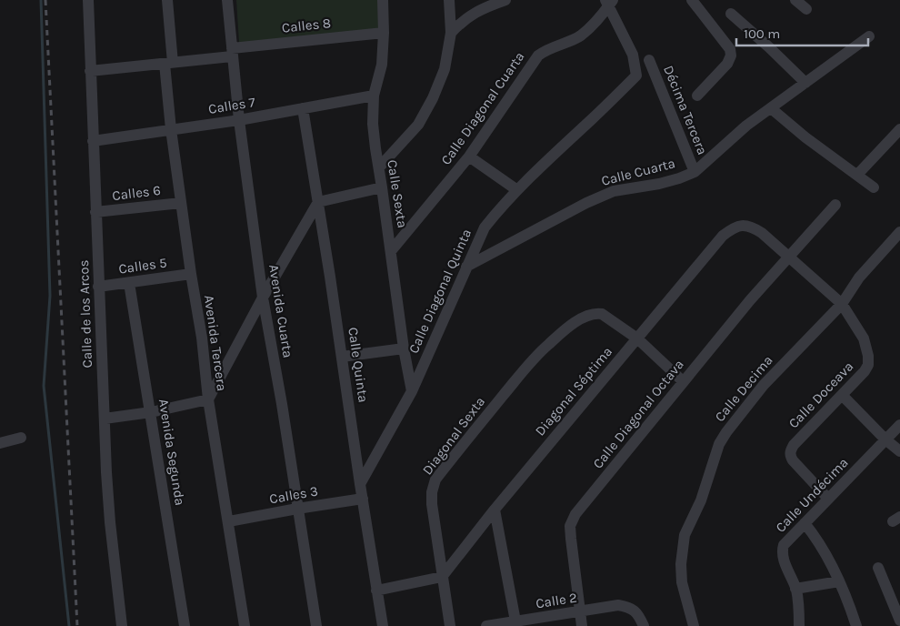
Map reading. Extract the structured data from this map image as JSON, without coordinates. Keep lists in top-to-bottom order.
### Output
{
  "streets": {
    "street": [
      "Calles 8",
      "Calles 7",
      "Calle Diagonal Cuarta",
      "Décima Tercera",
      "Calle Cuarta",
      "Calles 6",
      "Calle Sexta",
      "Calles 5",
      "Calle Diagonal Quinta",
      "Avenida Cuarta",
      "Calle de los Arcos",
      "Avenida Tercera",
      "Calle Quinta",
      "Calle Decima",
      "Diagonal Séptima",
      "Calle Doceava",
      "Calle Diagonal Octava",
      "Diagonal Sexta",
      "Avenida Segunda",
      "Calles 3",
      "Calle Undécima",
      "Calle 2"
    ]
  },
  "crossings": [
    ["Calles 8", "Calle Sexta"],
    ["Calles 8", "Avenida Cuarta"],
    ["Calles 8", "Calle de los Arcos"],
    ["Calles 8", "Avenida Tercera"],
    ["Calles 7", "Calle Sexta"],
    ["Calles 7", "Avenida Cuarta"],
    ["Calles 7", "Calle de los Arcos"],
    ["Calles 7", "Avenida Tercera"],
    ["Calles 7", "Calle Quinta"],
    ["Calle Diagonal Cuarta", "Calle Sexta"],
    ["Calle Diagonal Cuarta", "Calle Diagonal Quinta"],
    ["Décima Tercera", "Calle Cuarta"],
    ["Calle Cuarta", "Calle Diagonal Quinta"],
    ["Calles 6", "Calle de los Arcos"],
    ["Calles 6", "Avenida Tercera"],
    ["Calle Sexta", "Calle Diagonal Quinta"],
    ["Calles 5", "Calle de los Arcos"],
    ["Calles 5", "Avenida Tercera"],
    ["Calles 5", "Avenida Segunda"],
    ["Calle Diagonal Quinta", "Calle Quinta"],
    ["Avenida Cuarta", "Calles 3"],
    ["Avenida Tercera", "Calles 3"],
    ["Calle Quinta", "Calles 3"],
    ["Calle Decima", "Calle Doceava"],
    ["Diagonal Séptima", "Calle Doceava"],
    ["Diagonal Séptima", "Diagonal Sexta"],
    ["Calle Doceava", "Calle Diagonal Octava"],
    ["Calle Doceava", "Calle Undécima"],
    ["Calle Diagonal Octava", "Calle 2"]
  ],
  "scale_bar": "100 m"
}
